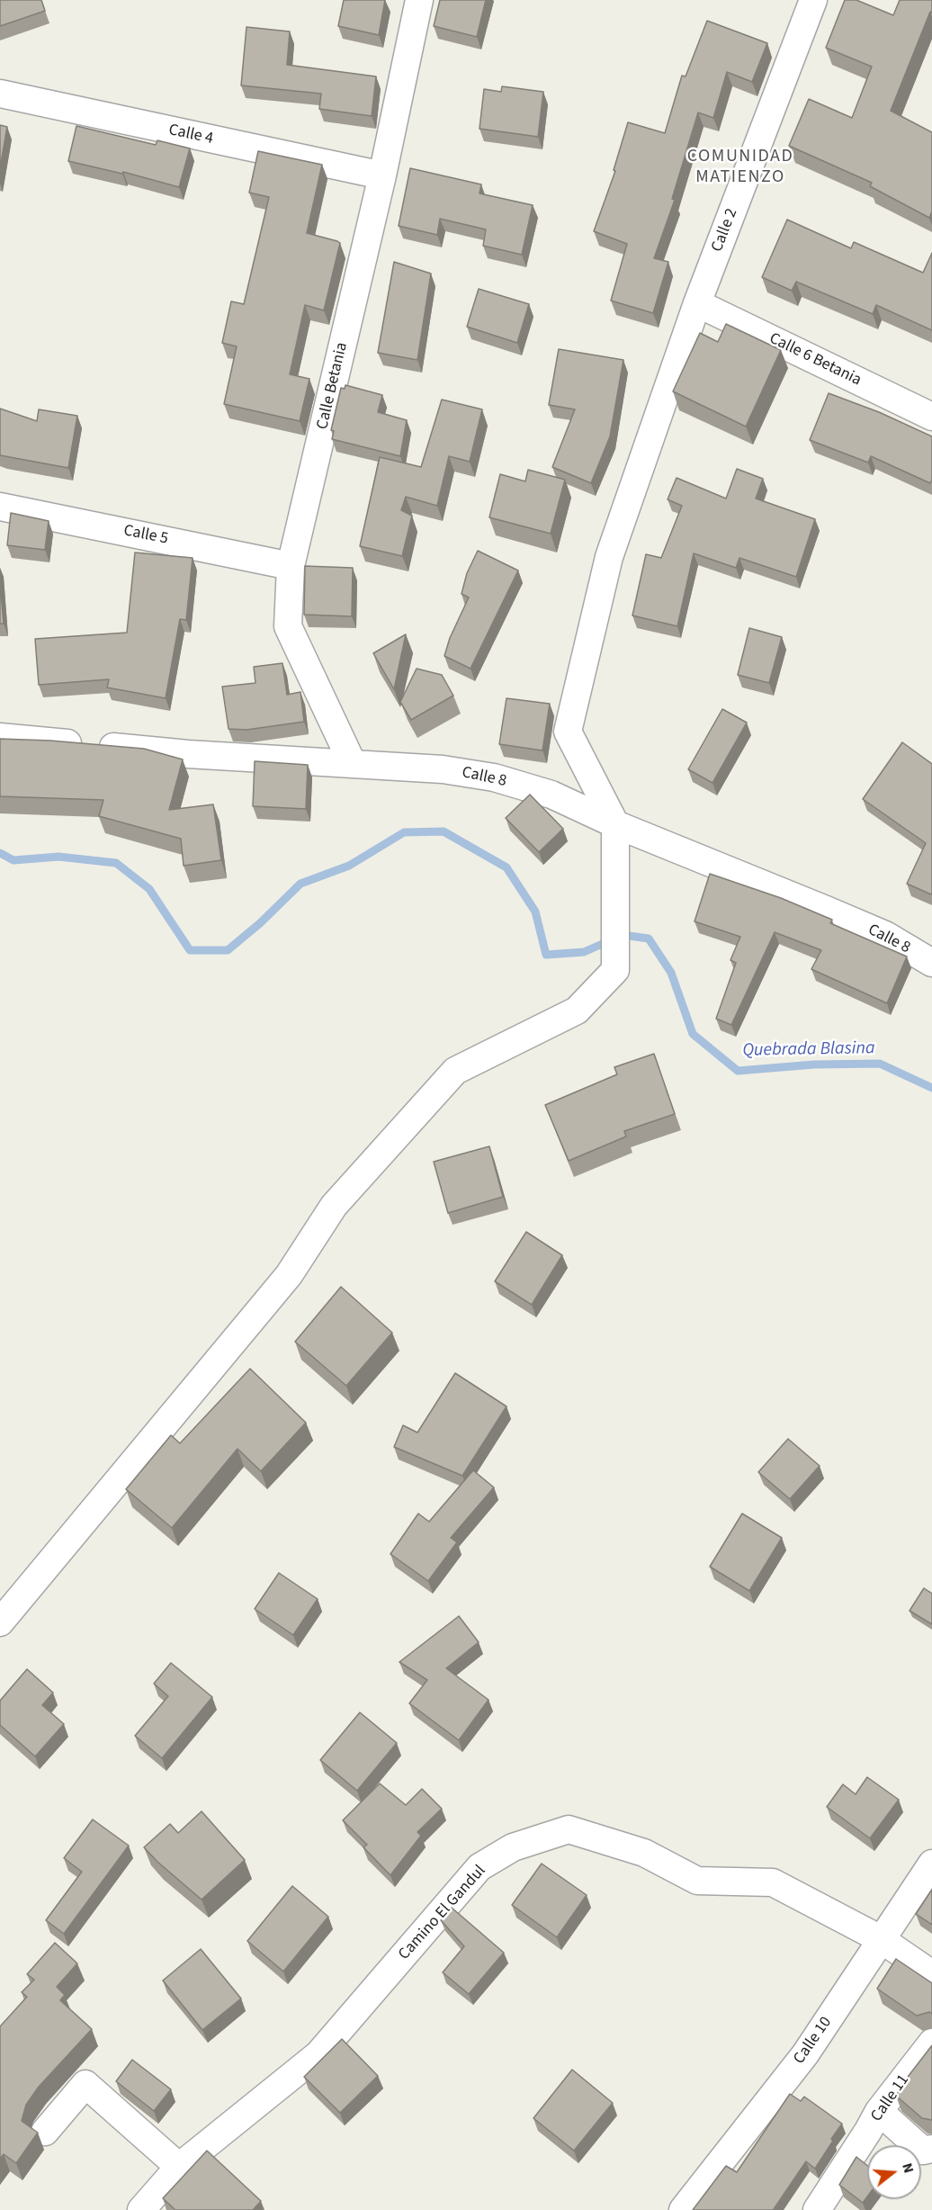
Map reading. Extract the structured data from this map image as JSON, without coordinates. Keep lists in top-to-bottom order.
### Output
{
  "streets": {
    "street": [
      "Calle 4",
      "Calle 2",
      "Calle 6 Betania",
      "Calle Betania",
      "Calle 5",
      "Calle 8",
      "Camino El Gandul",
      "Calle 10",
      "Calle 11"
    ]
  },
  "crossings": [
    ["Calle 4", "Calle Betania"],
    ["Calle 2", "Calle 6 Betania"],
    ["Calle 2", "Calle 8"],
    ["Calle Betania", "Calle 5"],
    ["Calle Betania", "Calle 8"],
    ["Camino El Gandul", "Calle 10"]
  ],
  "districts": ["COMUNIDAD MATIENZO"],
  "water": ["Quebrada Blasina"],
  "north": "right"
}
